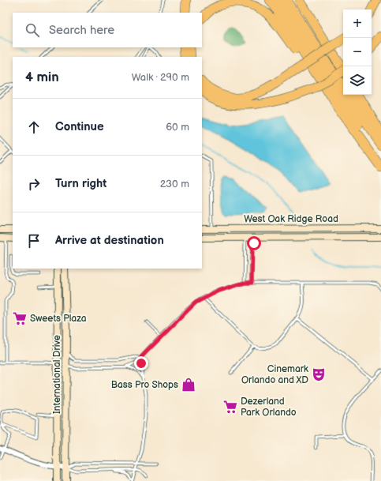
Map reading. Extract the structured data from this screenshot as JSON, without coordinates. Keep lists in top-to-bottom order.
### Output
{
  "streets": {
    "street": ["West Oak Ridge Road", "International Drive"]
  },
  "places": {
    "supermarket": ["Sweets Plaza", "Dezerland Park Orlando"],
    "theatre": ["Cinemark Orlando and XD"],
    "shop": ["Bass Pro Shops"]
  },
  "page": {
    "map_buttons": ["+", "−"],
    "search": "Search here",
    "heading": ["4 min", "Walk · 290 m"],
    "list": [
      ["Continue", "60 m"],
      ["Turn right", "230 m"],
      "Arrive at destination"
    ]
  }
}
